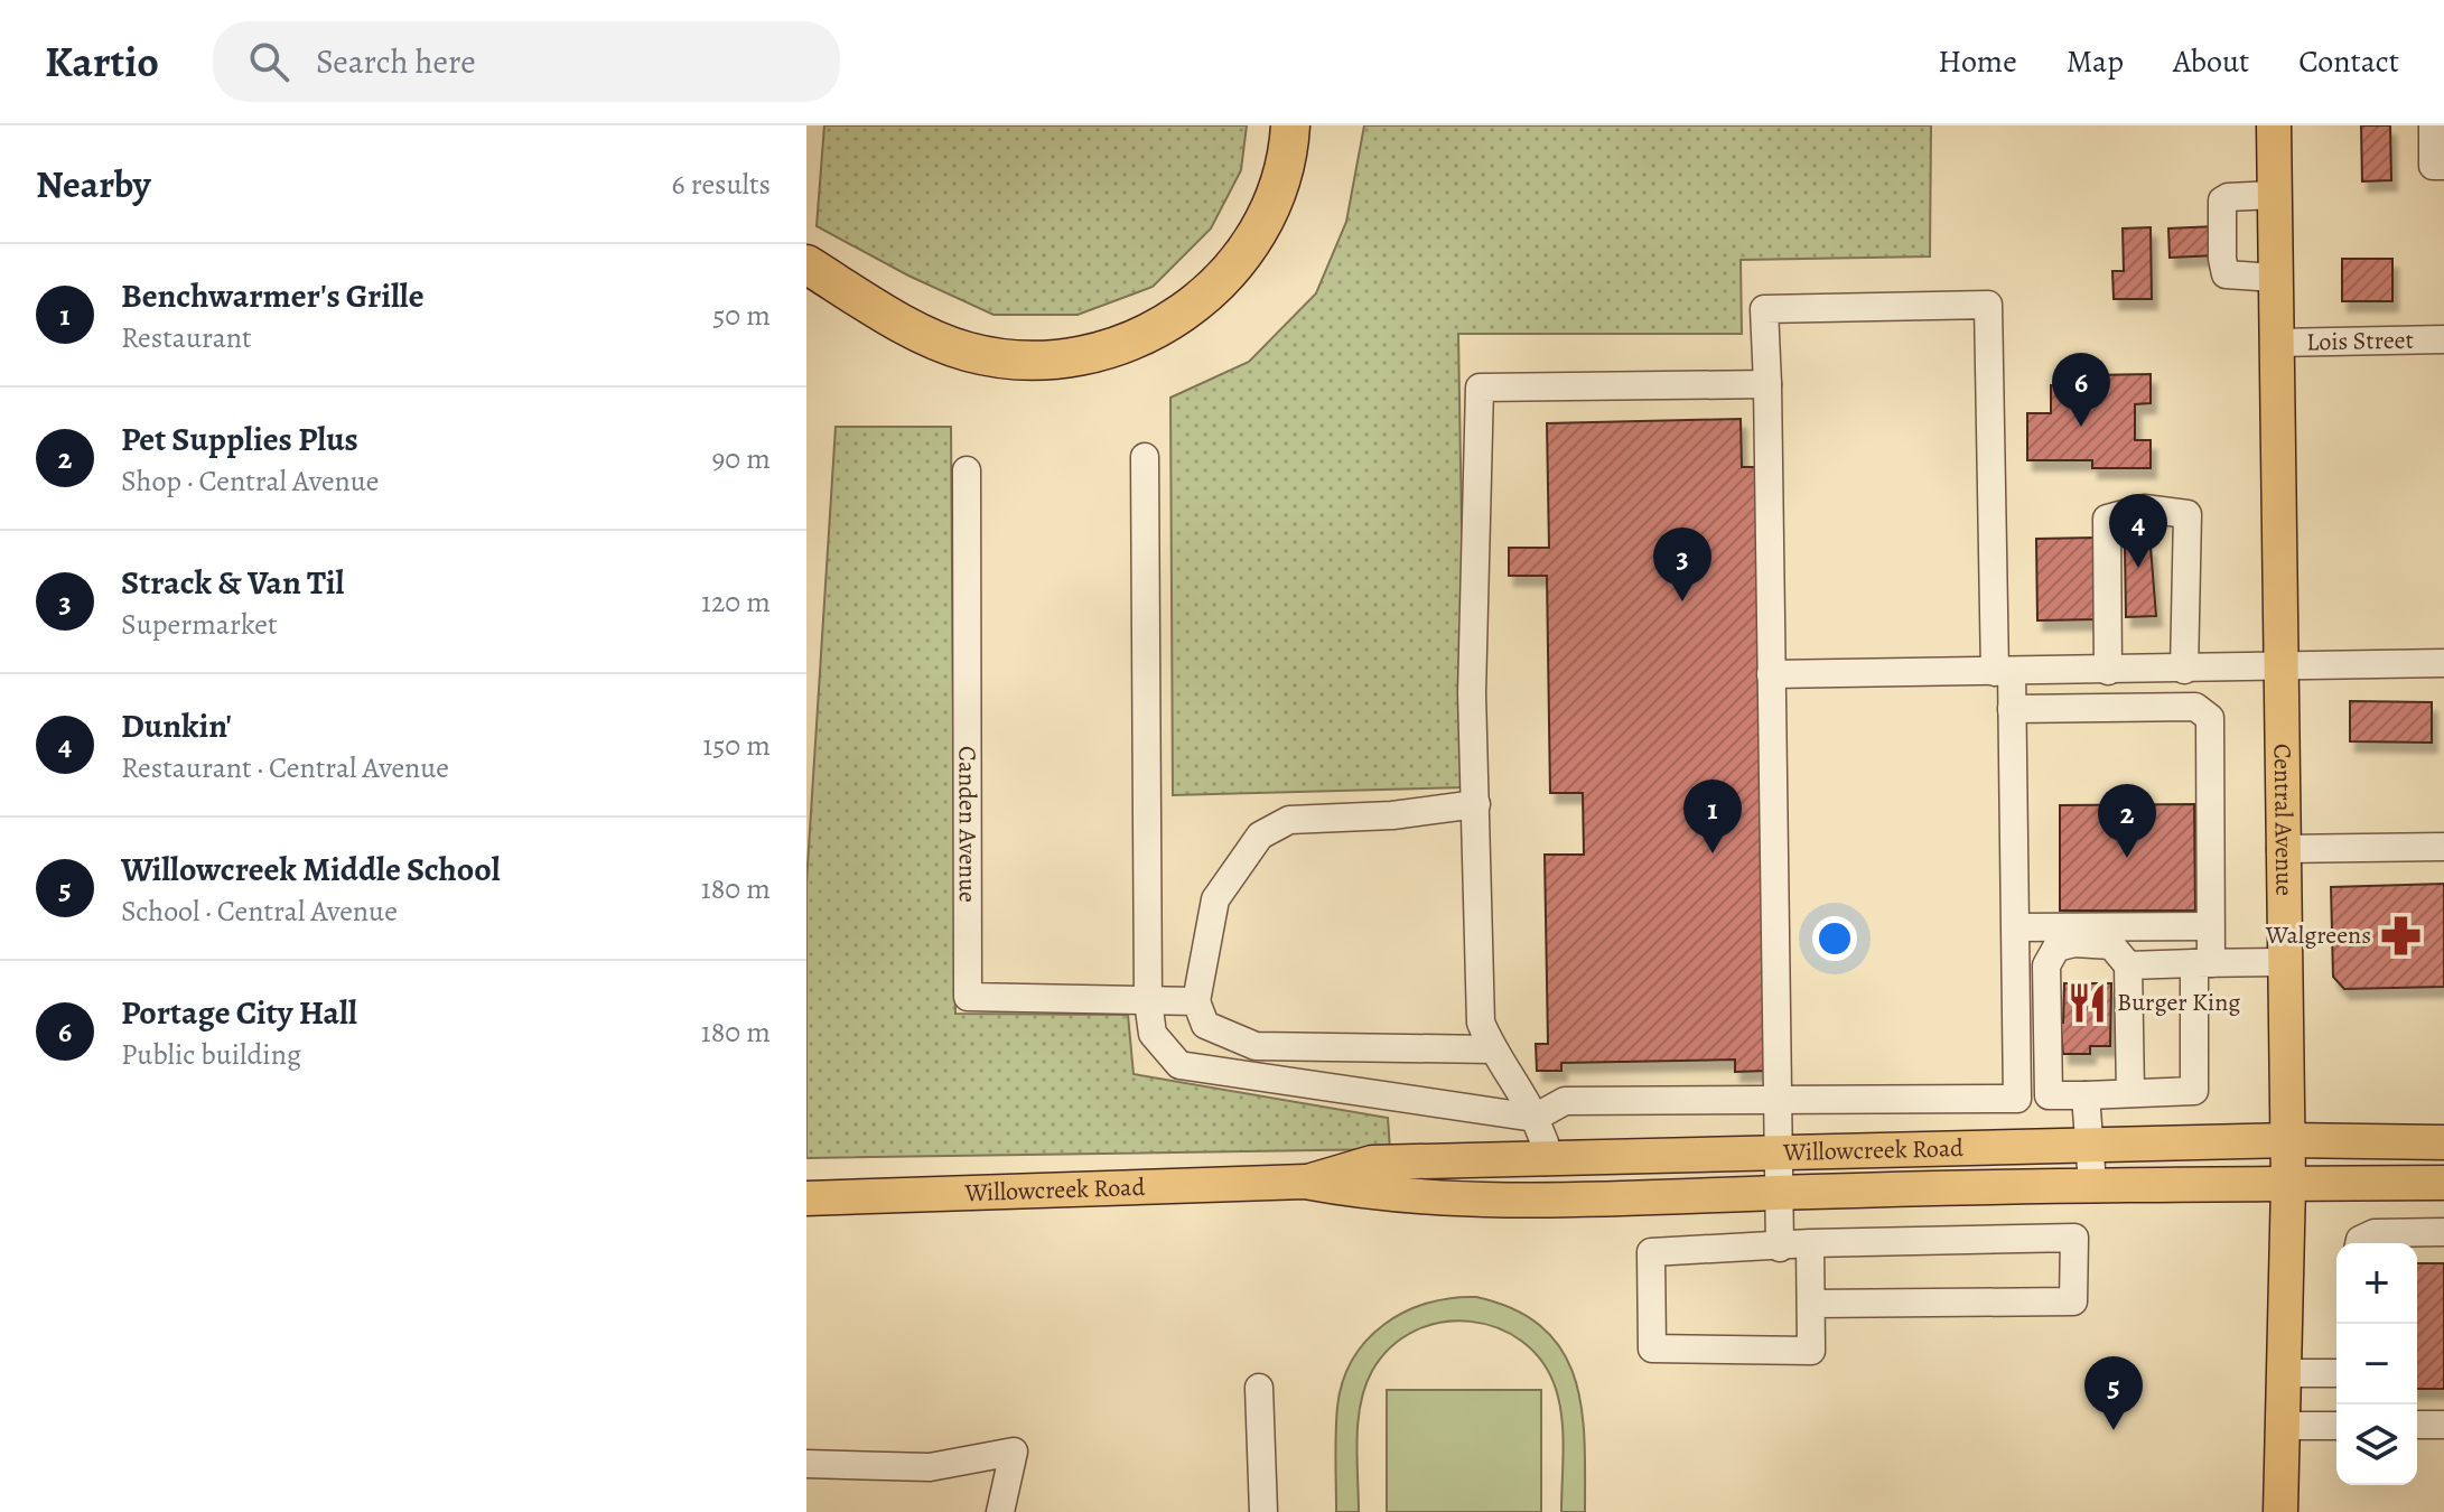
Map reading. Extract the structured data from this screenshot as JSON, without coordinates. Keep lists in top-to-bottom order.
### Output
{
  "streets": {
    "main road": ["Central Avenue", "Willowcreek Road"],
    "street": ["Lois Street", "Canden Avenue"]
  },
  "crossings": [
    ["Lois Street", "Central Avenue"],
    ["Central Avenue", "Willowcreek Road"]
  ],
  "places": {
    "pharmacy": ["Walgreens"],
    "restaurant": ["Burger King"]
  },
  "page": {
    "header": "Kartio",
    "search": "Search here",
    "nav": [
      "Home",
      "Map",
      "About",
      "Contact"
    ],
    "heading": ["Nearby", "6 results"],
    "list": [
      {
        "mark": "1",
        "name": "Benchwarmer's Grille",
        "note": "Restaurant",
        "value": "50 m"
      },
      {
        "mark": "2",
        "name": "Pet Supplies Plus",
        "note": "Shop · Central Avenue",
        "value": "90 m"
      },
      {
        "mark": "3",
        "name": "Strack & Van Til",
        "note": "Supermarket",
        "value": "120 m"
      },
      {
        "mark": "4",
        "name": "Dunkin'",
        "note": "Restaurant · Central Avenue",
        "value": "150 m"
      },
      {
        "mark": "5",
        "name": "Willowcreek Middle School",
        "note": "School · Central Avenue",
        "value": "180 m"
      },
      {
        "mark": "6",
        "name": "Portage City Hall",
        "note": "Public building",
        "value": "180 m"
      }
    ],
    "pins": [
      "6",
      "4",
      "3",
      "1",
      "2",
      "5"
    ],
    "map_buttons": ["+", "−"]
  }
}
